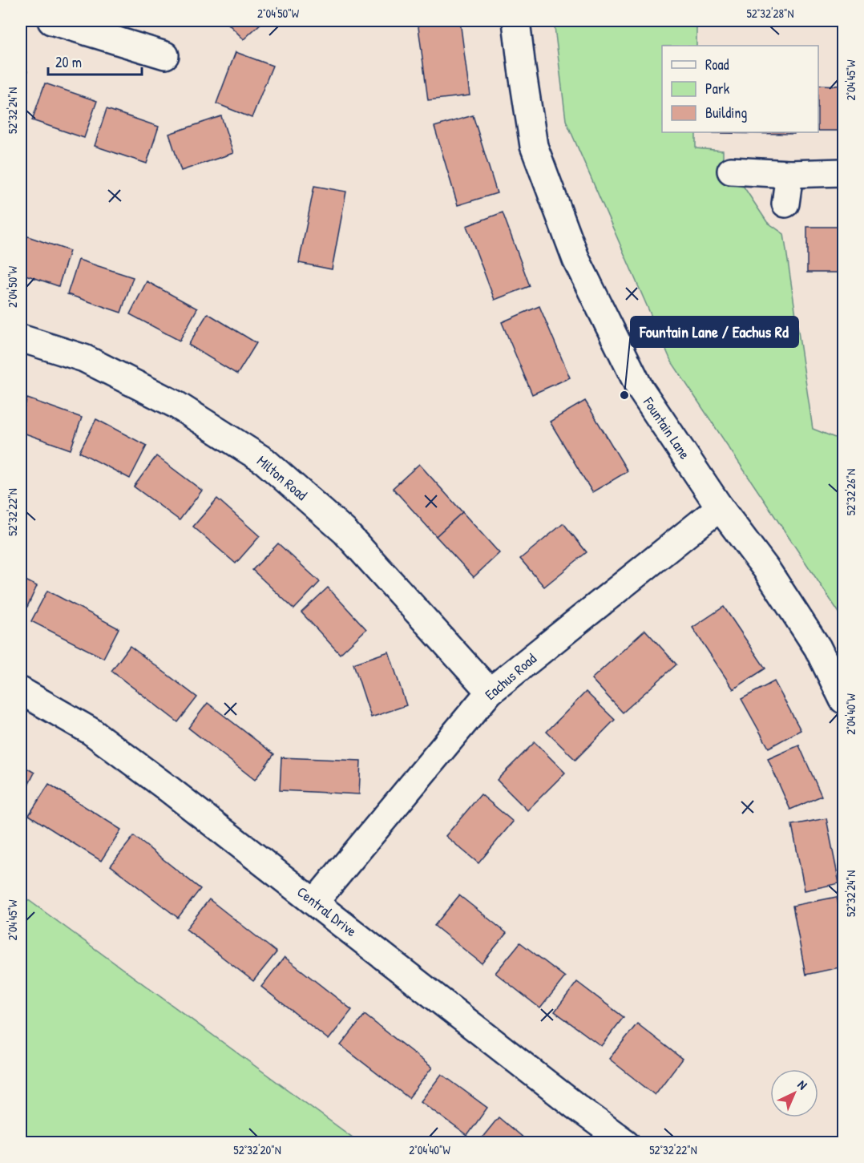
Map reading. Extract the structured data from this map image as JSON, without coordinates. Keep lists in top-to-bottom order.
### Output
{
  "streets": {
    "street": [
      "Fountain Lane",
      "Milton Road",
      "Eachus Road",
      "Central Drive"
    ]
  },
  "crossings": [
    ["Fountain Lane", "Eachus Road"],
    ["Milton Road", "Eachus Road"],
    ["Eachus Road", "Central Drive"]
  ],
  "places": ["Fountain Lane / Eachus Rd"],
  "legend": ["Road", "Park", "Building"],
  "scale_bar": "20 m",
  "north": "top right",
  "coordinates": [
    "2°04'50\"W",
    "52°32'28\"N",
    "2°04'45\"W",
    "52°32'24\"N",
    "52°32'26\"N",
    "52°32'22\"N",
    "2°04'40\"W",
    "52°32'20\"N"
  ]
}
